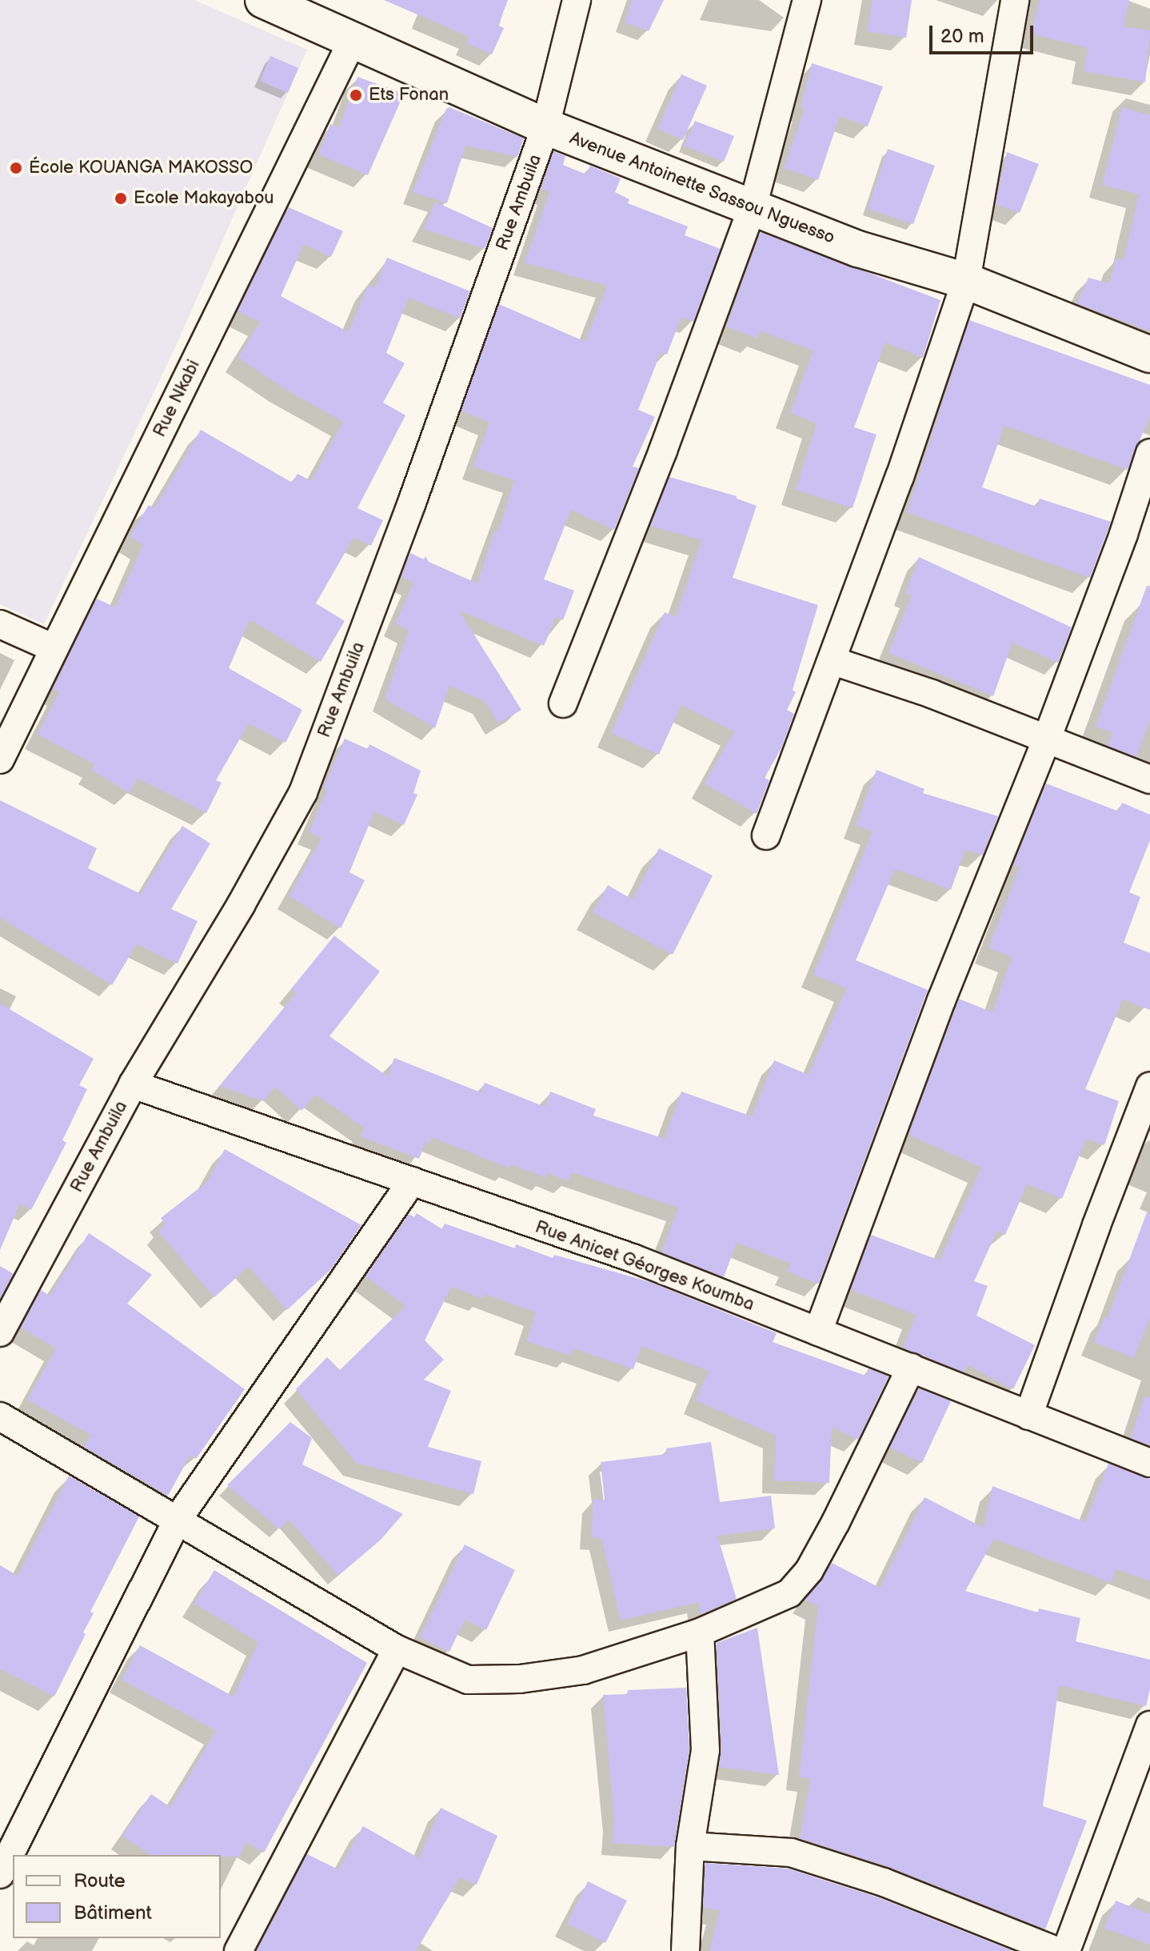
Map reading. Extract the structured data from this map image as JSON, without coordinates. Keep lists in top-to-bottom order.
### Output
{
  "streets": {
    "street": [
      "Avenue Antoinette Sassou Nguesso",
      "Rue Ambuila",
      "Rue Nkabi",
      "Rue Anicet Géorges Koumba"
    ]
  },
  "crossings": [
    ["Avenue Antoinette Sassou Nguesso", "Rue Ambuila"],
    ["Avenue Antoinette Sassou Nguesso", "Rue Nkabi"],
    ["Rue Ambuila", "Rue Anicet Géorges Koumba"]
  ],
  "places": ["Ets Fonan", "École KOUANGA MAKOSSO", "Ecole Makayabou"],
  "legend": ["Route", "Bâtiment"],
  "scale_bar": "20 m"
}
